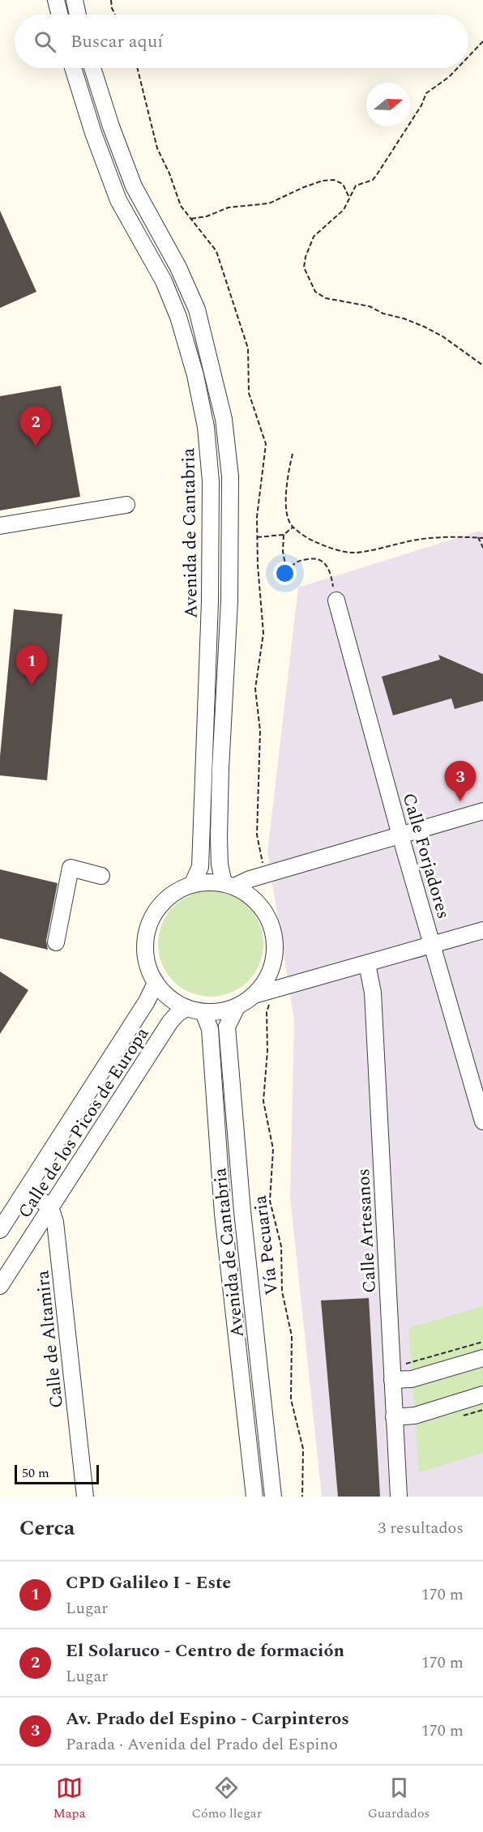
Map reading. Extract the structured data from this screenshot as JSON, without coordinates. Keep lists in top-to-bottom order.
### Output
{
  "streets": {
    "street": [
      "Avenida de Cantabria",
      "Calle Forjadores",
      "Calle de los Picos de Europa",
      "Calle Artesanos",
      "Calle de Altamira"
    ],
    "path": ["Vía Pecuaria"]
  },
  "crossings": [
    ["Avenida de Cantabria", "Calle de los Picos de Europa"],
    ["Calle de los Picos de Europa", "Calle de Altamira"]
  ],
  "scale_bar": "50 m",
  "north": "right",
  "page": {
    "search": "Buscar aquí",
    "pins": ["2", "1", "3"],
    "scale": "50 m",
    "heading": ["Cerca", "3 resultados"],
    "list": [
      {
        "mark": "1",
        "name": "CPD Galileo I - Este",
        "note": "Lugar",
        "value": "170 m"
      },
      {
        "mark": "2",
        "name": "El Solaruco - Centro de formación",
        "note": "Lugar",
        "value": "170 m"
      },
      {
        "mark": "3",
        "name": "Av. Prado del Espino - Carpinteros",
        "note": "Parada · Avenida del Prado del Espino",
        "value": "170 m"
      }
    ],
    "nav": ["Mapa", "Cómo llegar", "Guardados"]
  }
}
